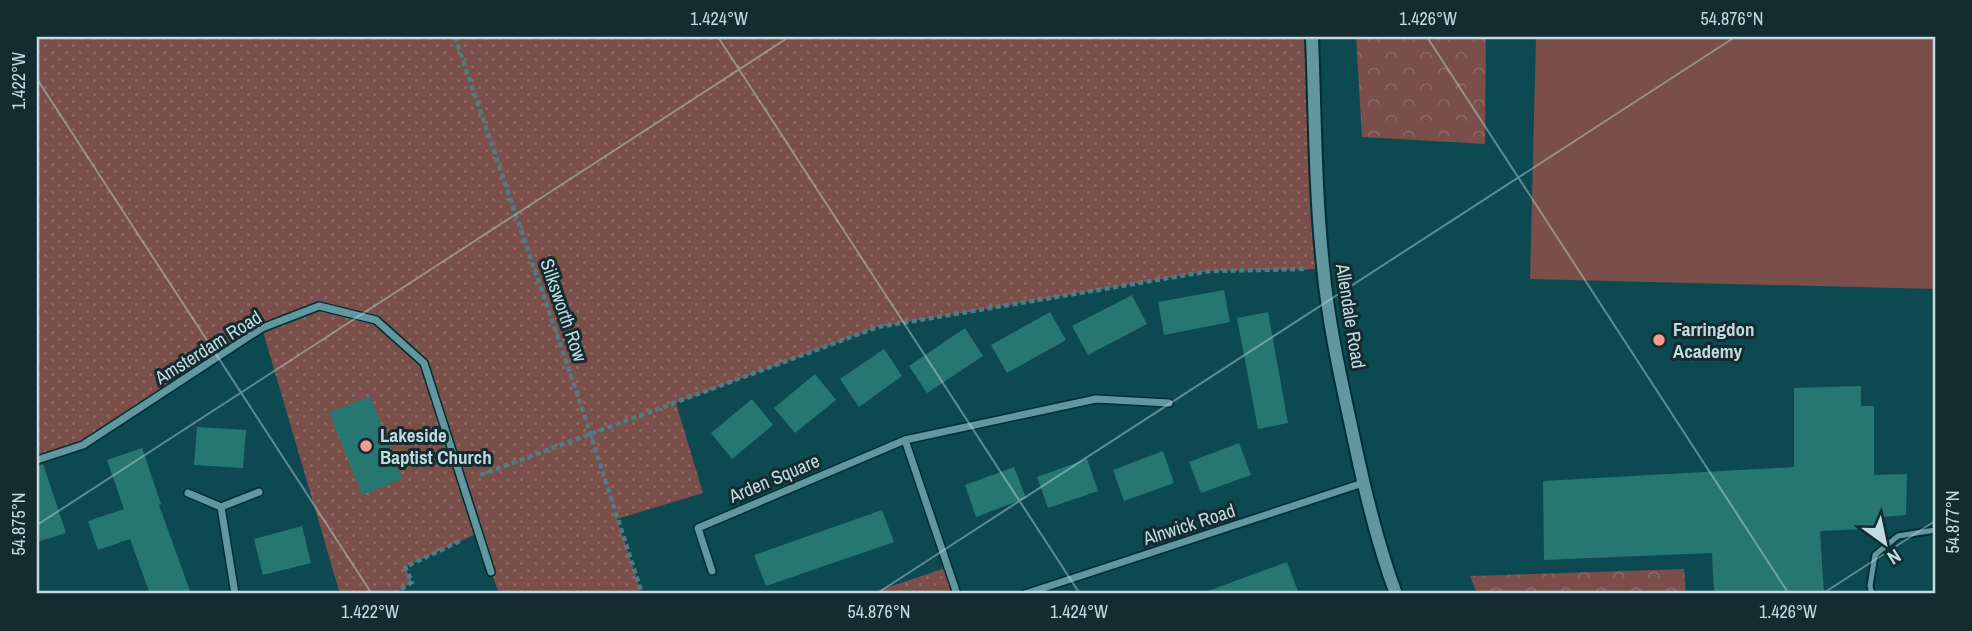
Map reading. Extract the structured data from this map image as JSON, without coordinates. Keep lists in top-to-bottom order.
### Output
{
  "streets": {
    "street": [
      "Allendale Road",
      "Amsterdam Road",
      "Arden Square",
      "Alnwick Road"
    ],
    "path": ["Silksworth Row"]
  },
  "crossings": [
    ["Allendale Road", "Alnwick Road"]
  ],
  "places": ["Farringdon Academy", "Lakeside Baptist Church"],
  "north": "bottom right",
  "coordinates": [
    "1.424°W",
    "1.426°W",
    "54.876°N",
    "1.422°W",
    "54.877°N",
    "54.875°N"
  ]
}
